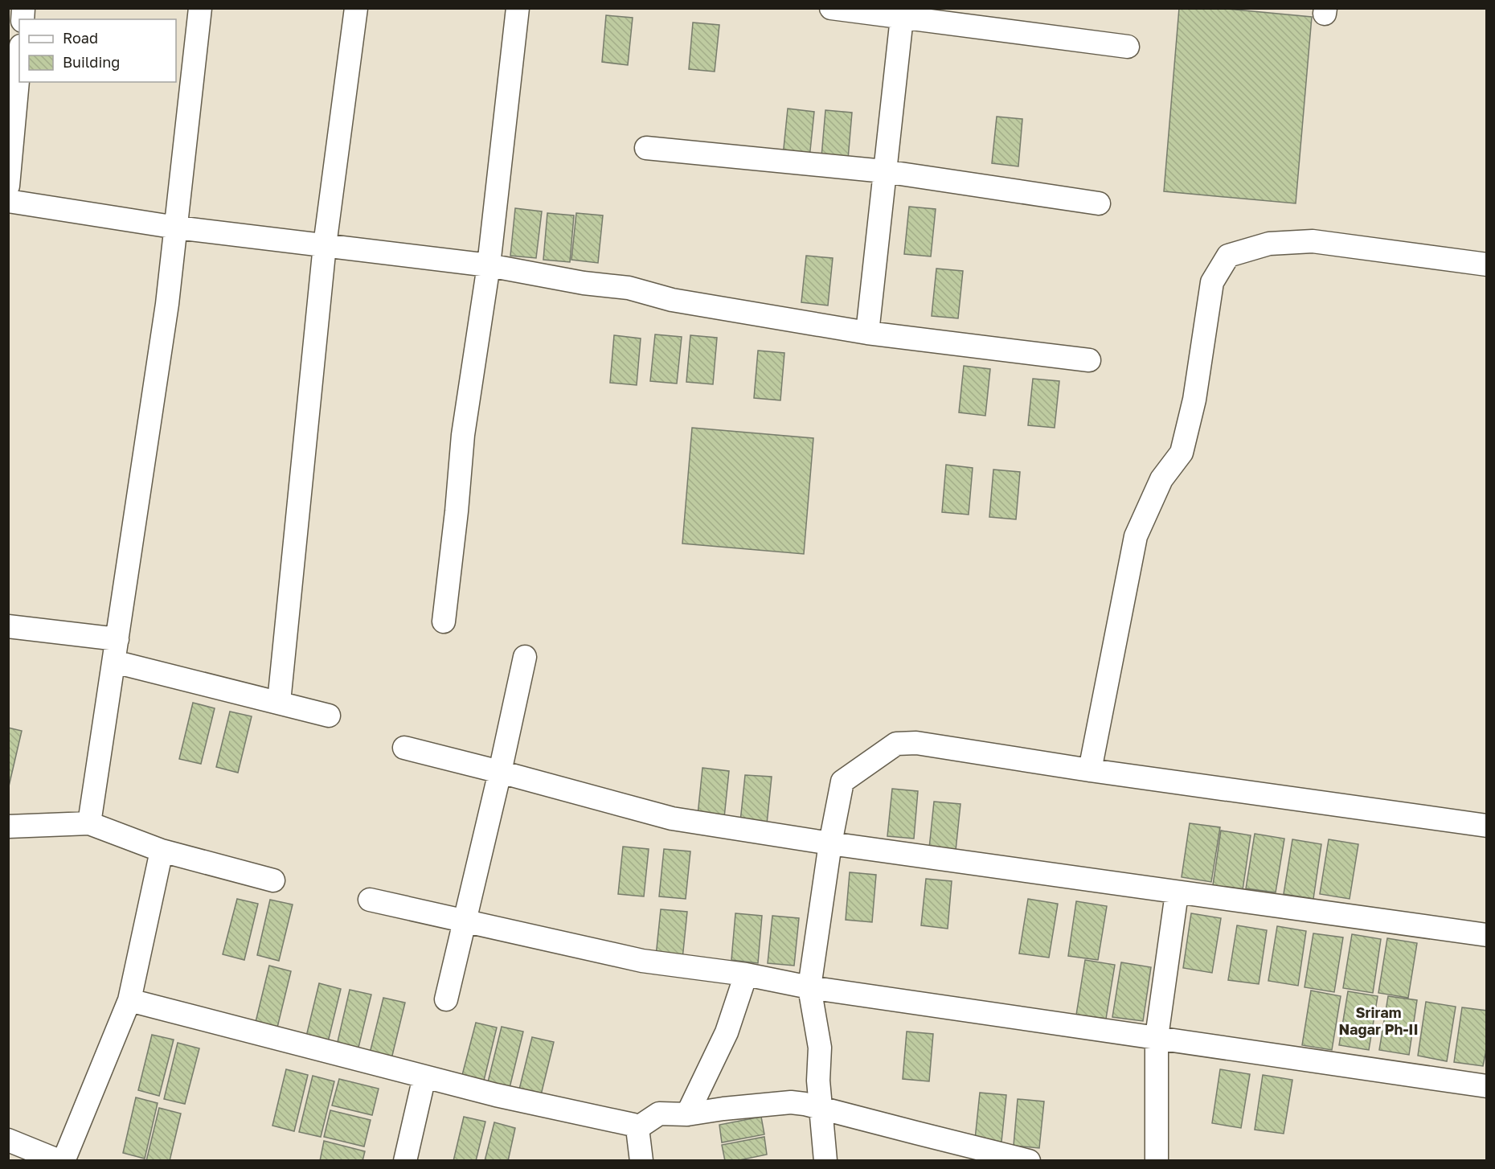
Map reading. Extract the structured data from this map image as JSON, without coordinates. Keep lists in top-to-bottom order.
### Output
{
  "districts": ["Sriram Nagar Ph-II"],
  "legend": ["Road", "Building"]
}
